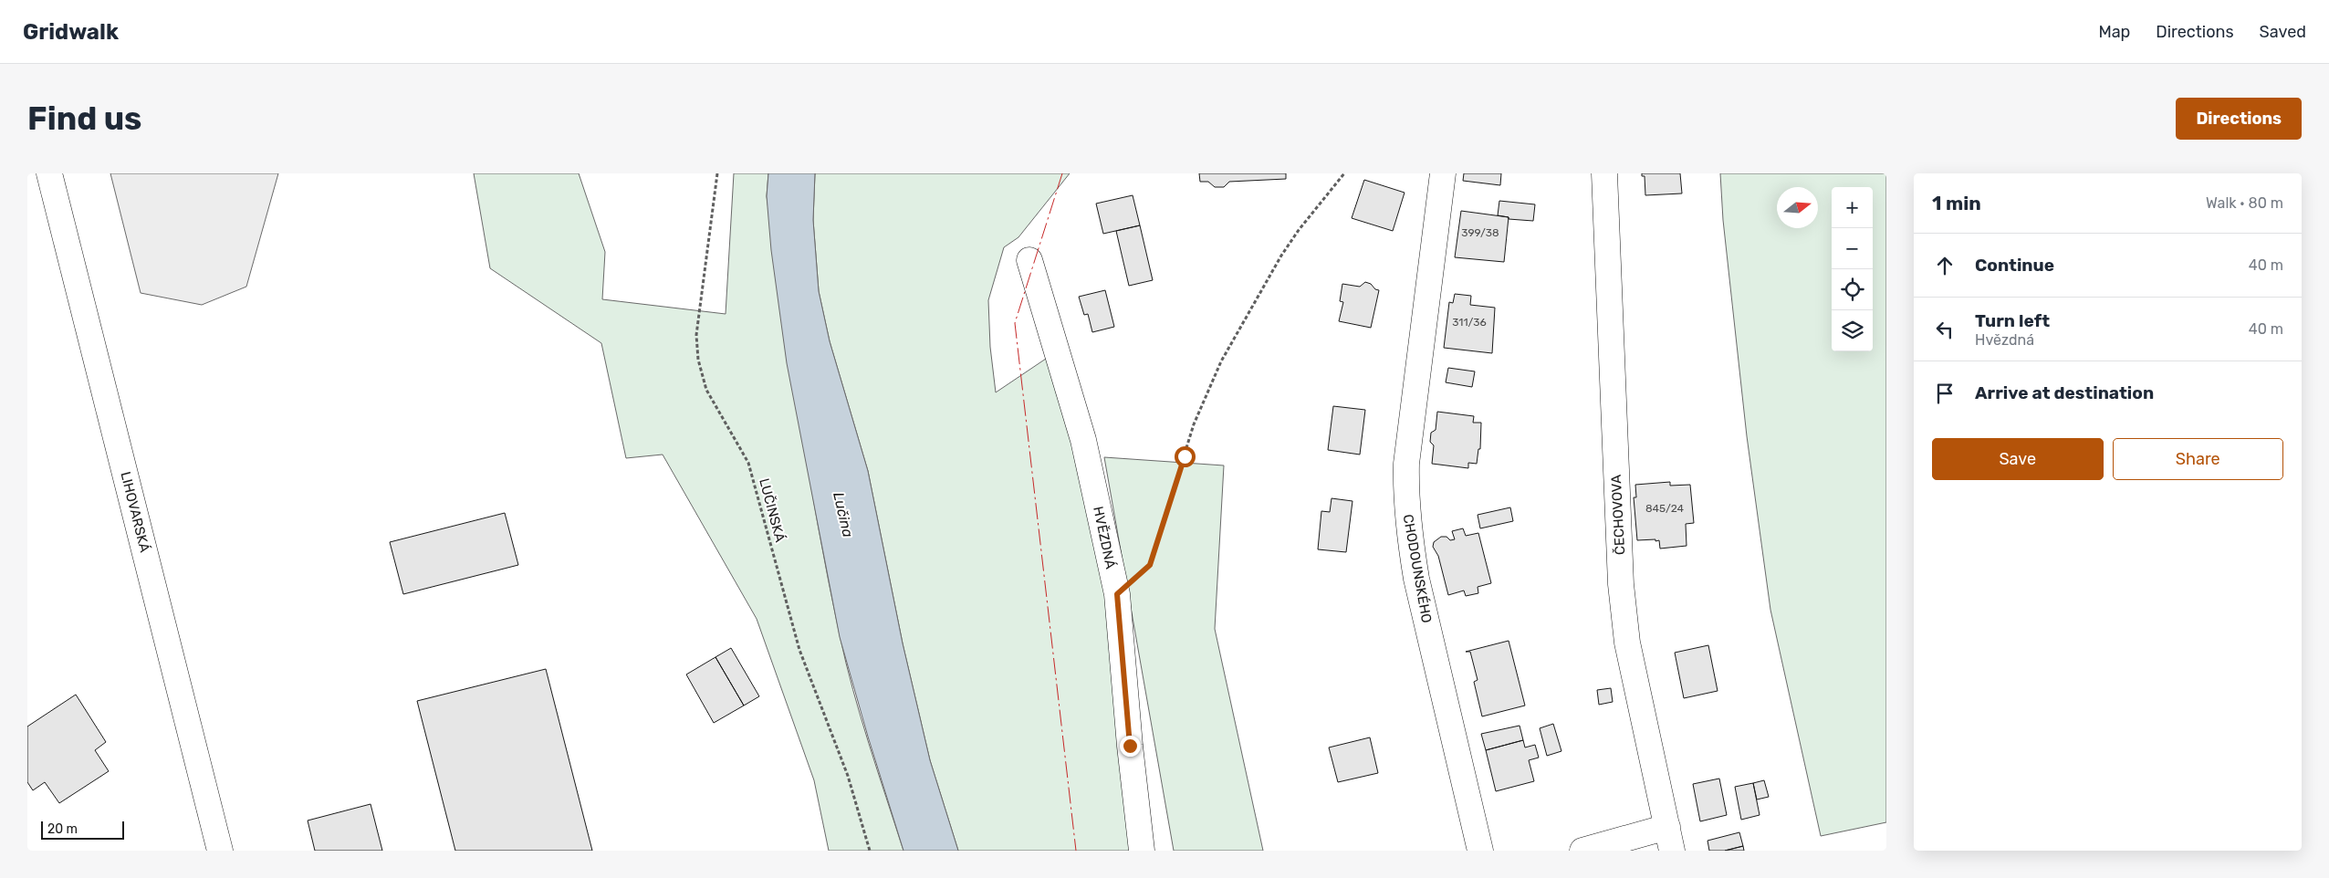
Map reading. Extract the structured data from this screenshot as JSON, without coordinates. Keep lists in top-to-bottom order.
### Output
{
  "streets": {
    "street": [
      "LIHOVARSKÁ",
      "ČECHOVOVA",
      "HVĚZDNÁ",
      "CHODOUNSKÉHO"
    ],
    "path": ["LUČINSKÁ"]
  },
  "water": ["Lučina"],
  "house_numbers": ["399/38", "311/36", "845/24"],
  "scale_bar": "20 m",
  "north": "right",
  "page": {
    "header": "Gridwalk",
    "nav": ["Map", "Directions", "Saved"],
    "buttons": [
      "Directions",
      ["Save", "Share"]
    ],
    "title": "Find us",
    "heading": ["1 min", "Walk · 80 m"],
    "map_buttons": ["+", "−"],
    "list": [
      ["Continue", "40 m"],
      ["Turn left", "Hvězdná", "40 m"],
      "Arrive at destination"
    ],
    "scale": "20 m"
  }
}
